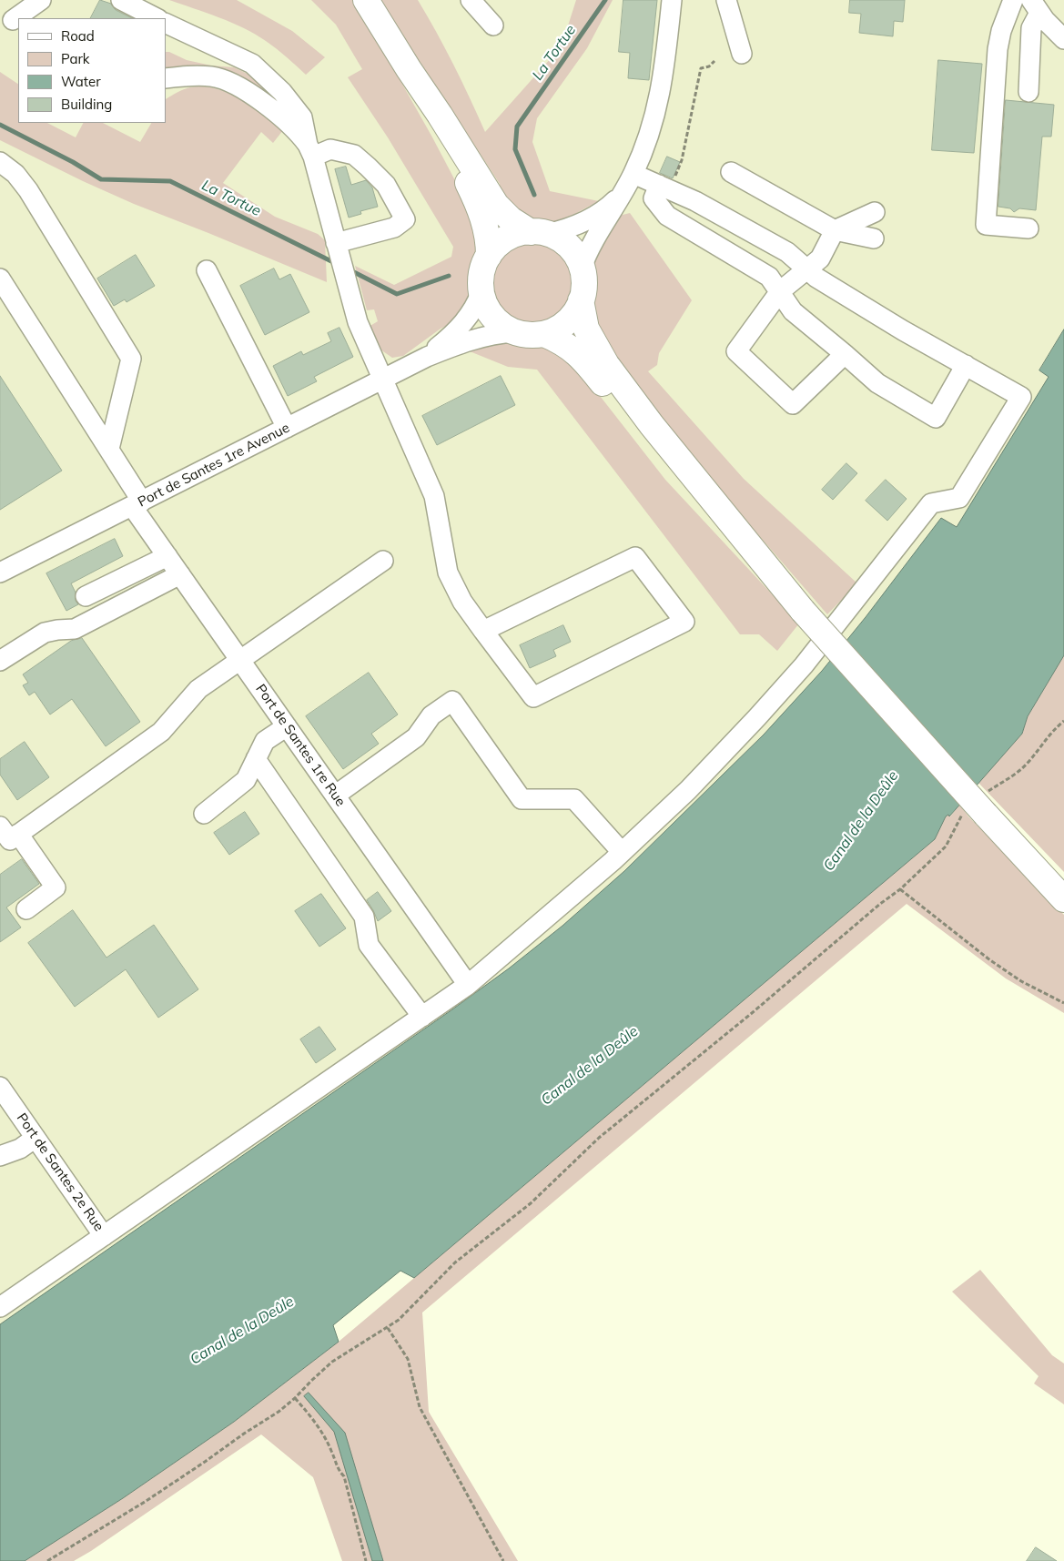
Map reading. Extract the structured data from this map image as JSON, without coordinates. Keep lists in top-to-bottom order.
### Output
{
  "streets": {
    "street": ["Port de Santes 1re Avenue", "Port de Santes 1re Rue", "Port de Santes 2e Rue"]
  },
  "crossings": [
    ["Port de Santes 1re Avenue", "Port de Santes 1re Rue"]
  ],
  "water": ["La Tortue", "Canal de la Deûle"],
  "legend": [
    "Road",
    "Park",
    "Water",
    "Building"
  ]
}
